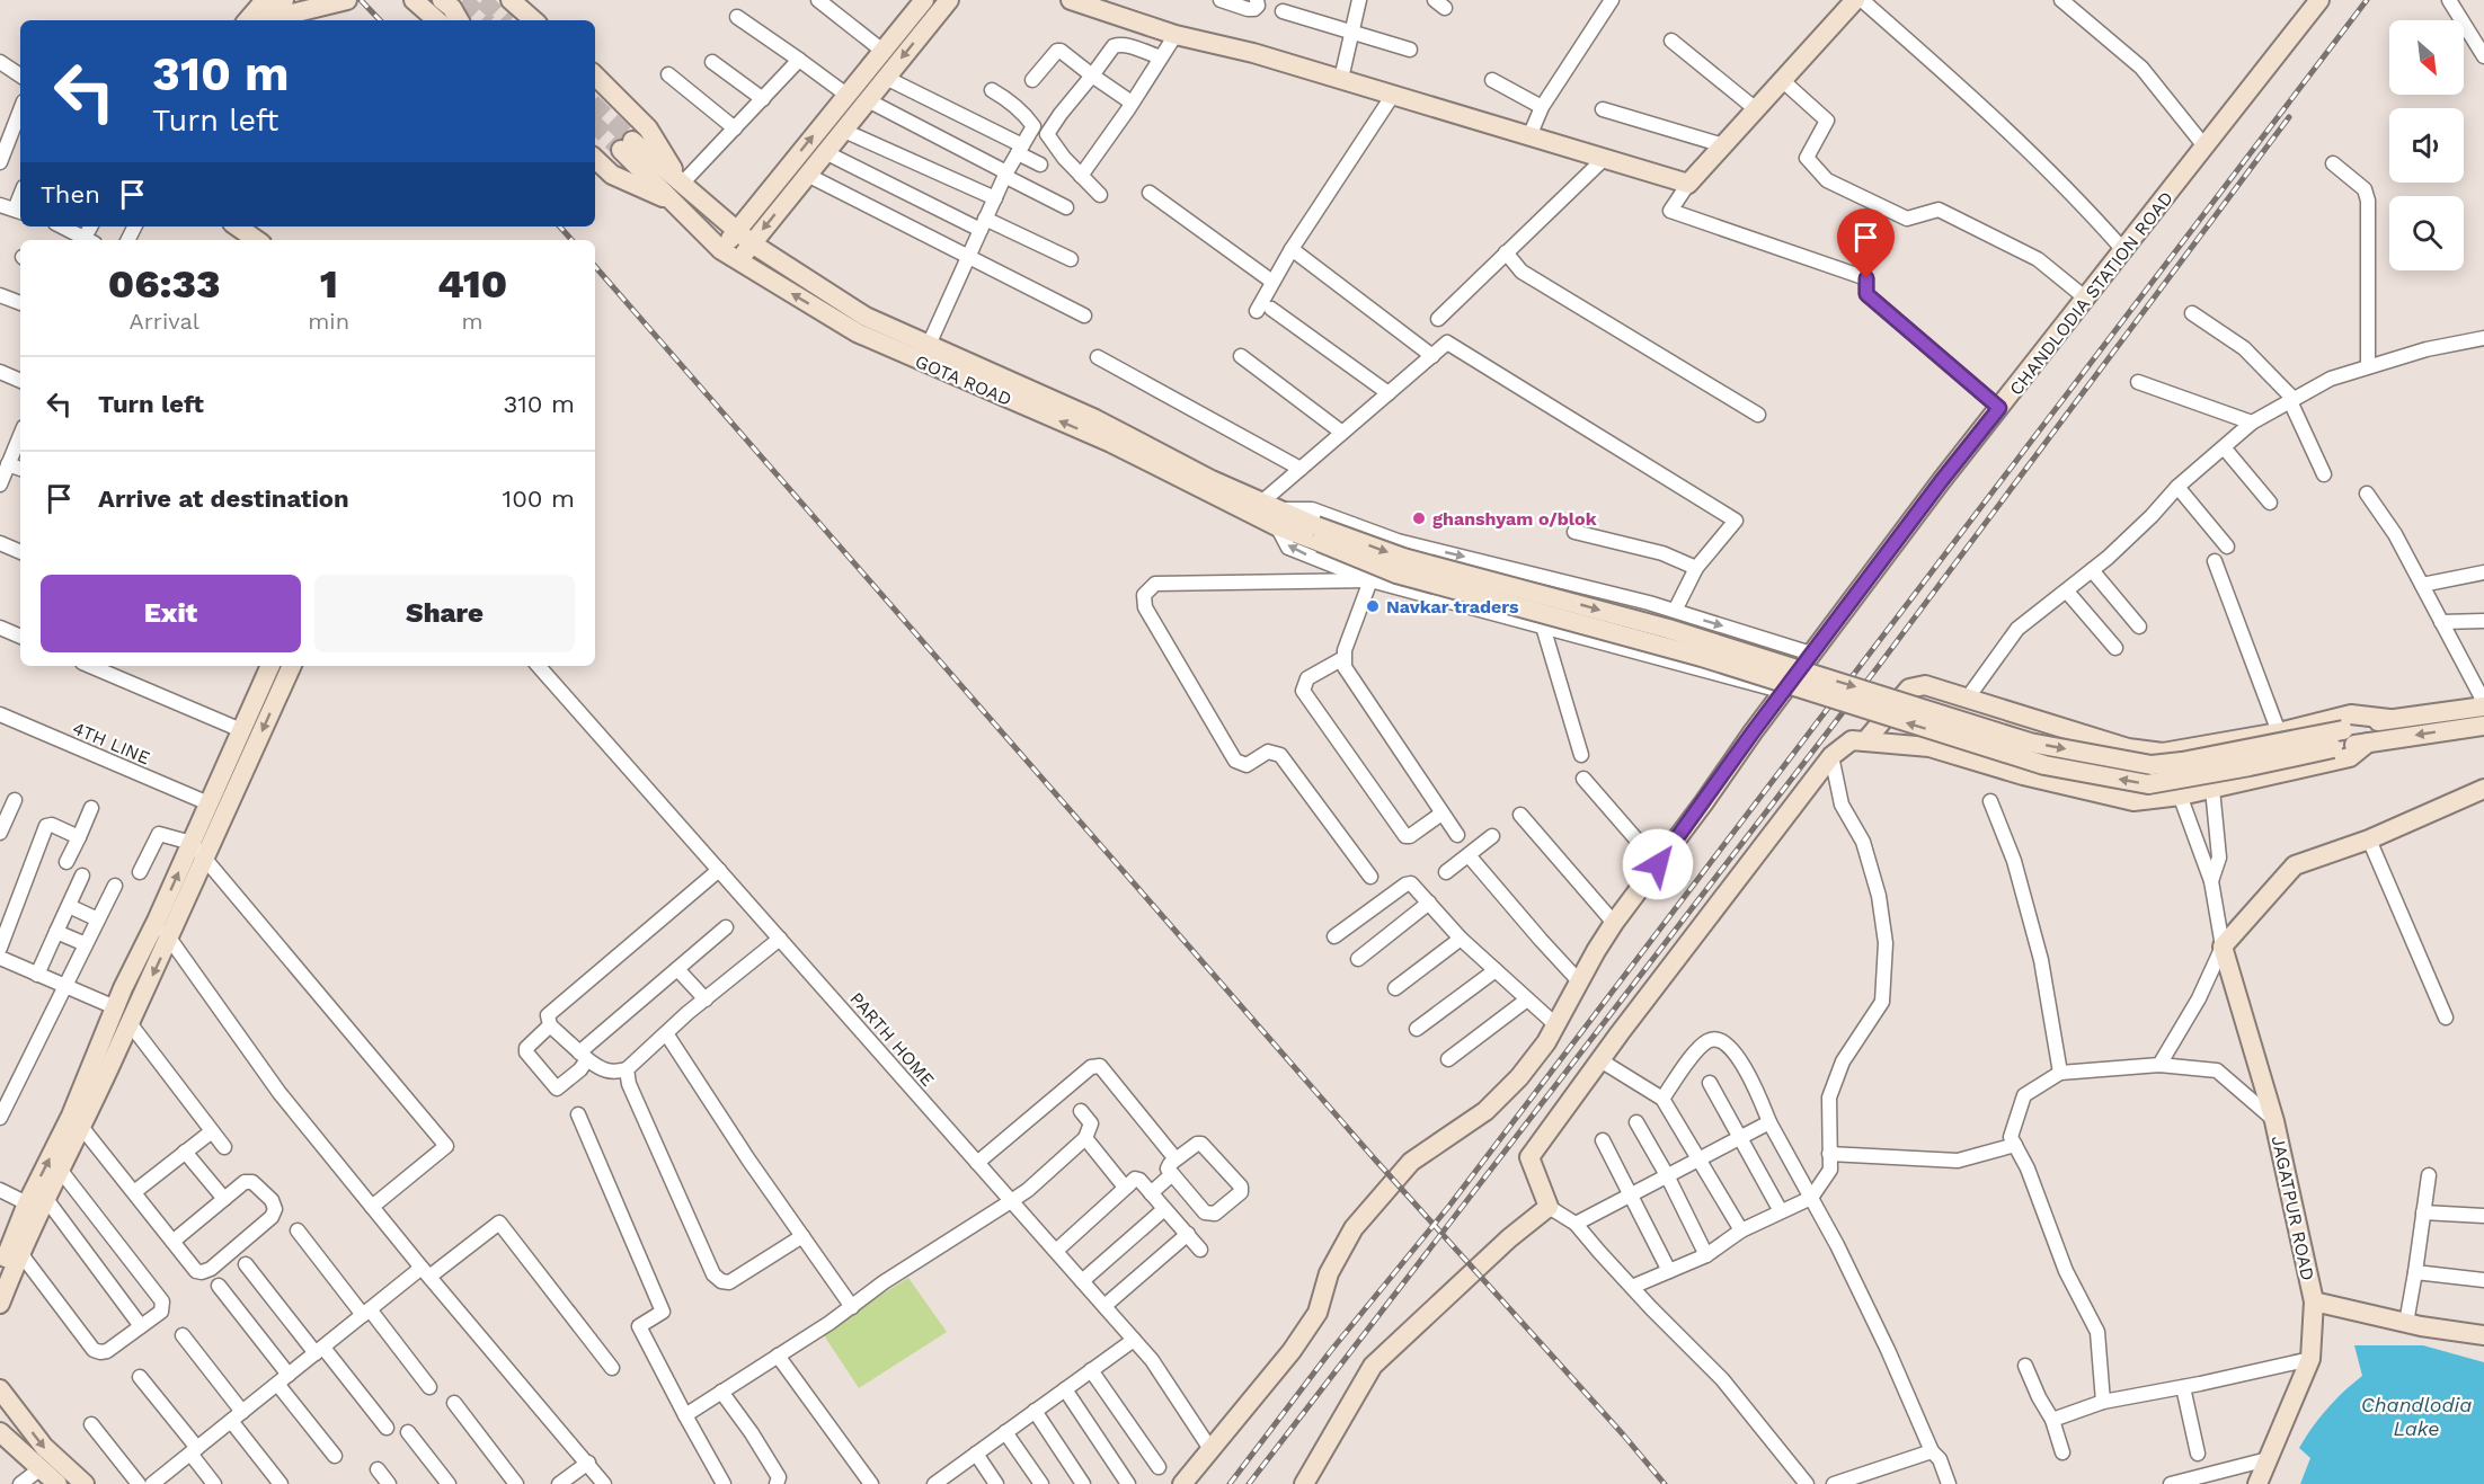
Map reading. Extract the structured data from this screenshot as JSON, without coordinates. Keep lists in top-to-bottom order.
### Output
{
  "streets": {
    "street": [
      "CHANDLODIA STATION ROAD",
      "GOTA ROAD",
      "4TH LINE",
      "PARTH HOME",
      "JAGATPUR ROAD"
    ]
  },
  "crossings": [
    ["CHANDLODIA STATION ROAD", "PARTH HOME"]
  ],
  "water": ["Chandlodia Lake"],
  "places": ["ghanshyam o/blok", "Navkar traders"],
  "north": "bottom right",
  "page": {
    "turn": ["310 m", "Turn left"],
    "then": "Then",
    "eta": [
      "06:33",
      "Arrival",
      "1",
      "min",
      "410",
      "m"
    ],
    "list": [
      {
        "name": "Turn left",
        "value": "310 m"
      },
      {
        "name": "Arrive at destination",
        "value": "100 m"
      }
    ],
    "buttons": ["Exit", "Share"]
  }
}
